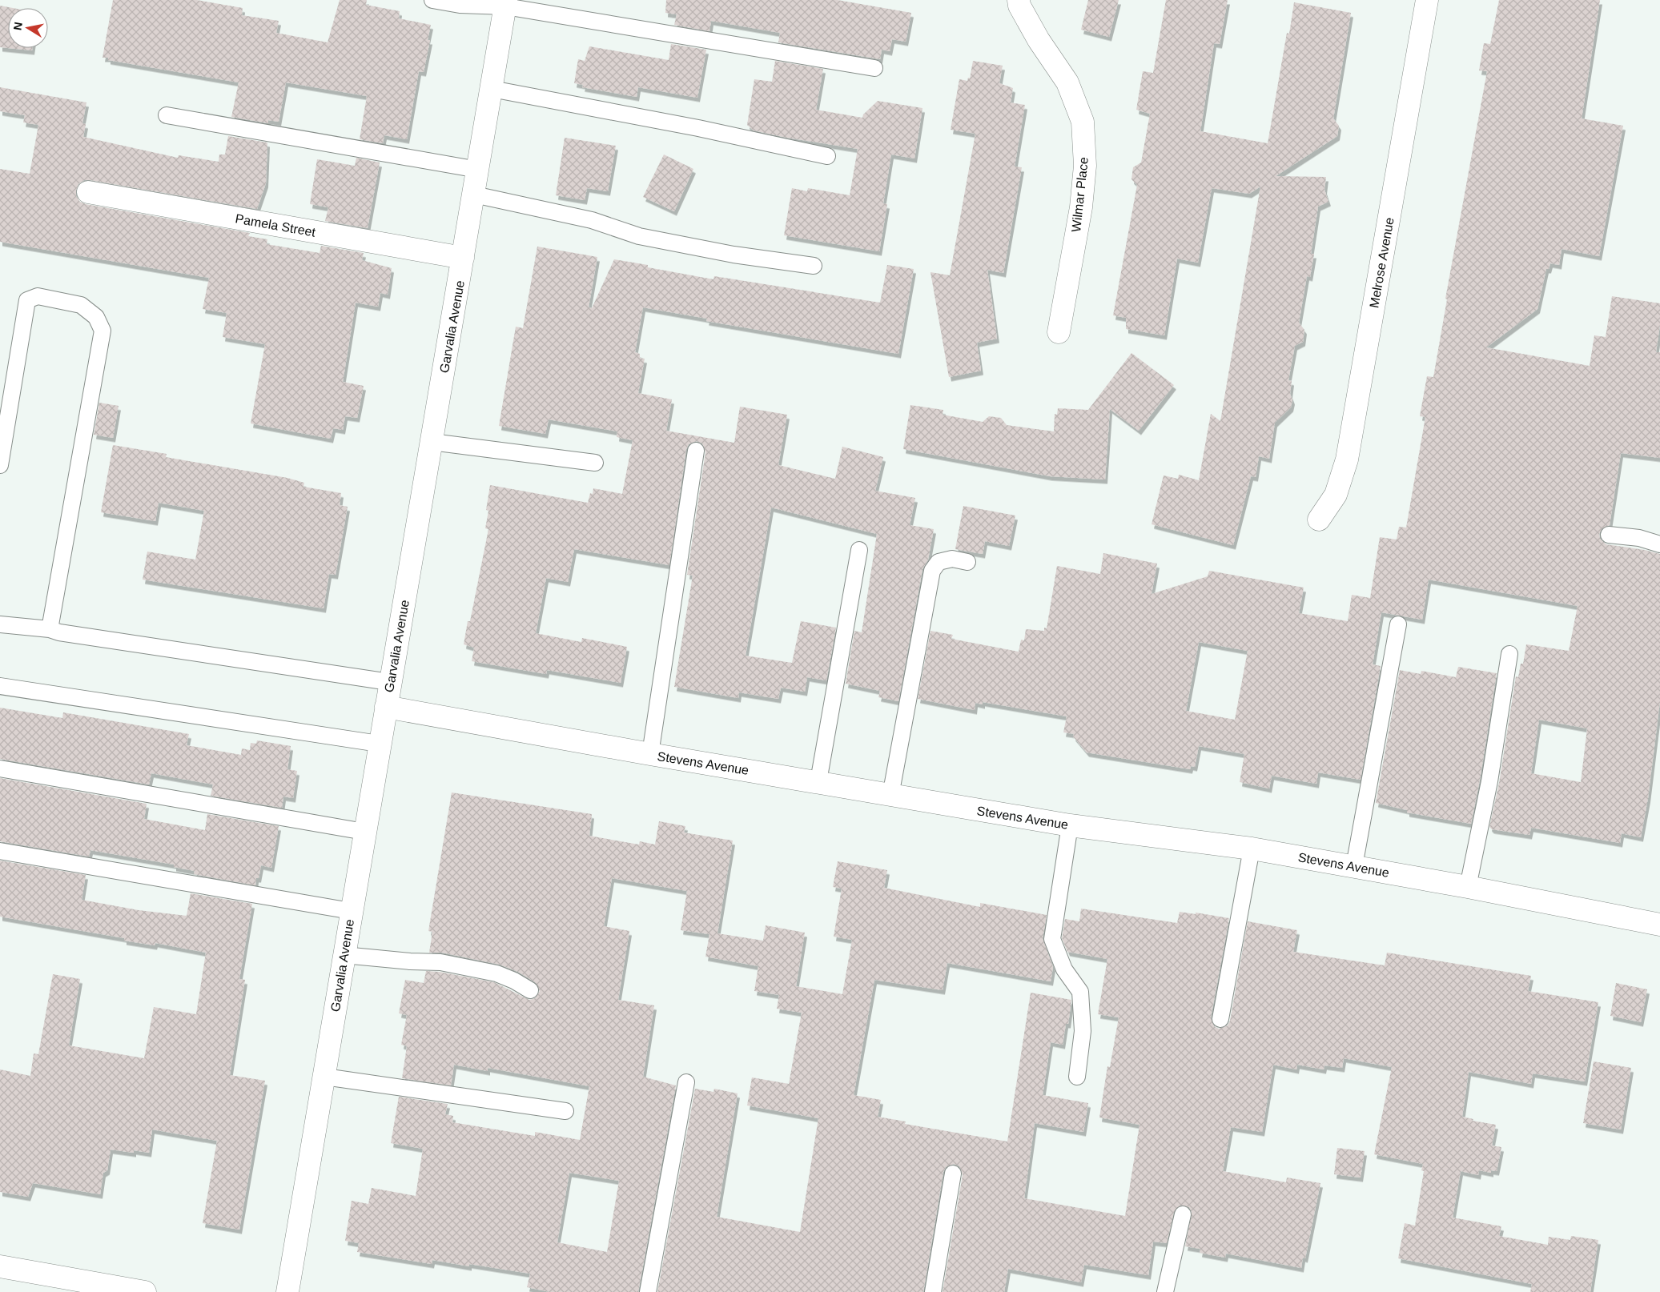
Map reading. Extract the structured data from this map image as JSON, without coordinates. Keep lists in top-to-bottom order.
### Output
{
  "streets": {
    "street": [
      "Wilmar Place",
      "Pamela Street",
      "Melrose Avenue",
      "Garvalia Avenue",
      "Stevens Avenue"
    ]
  },
  "crossings": [
    ["Pamela Street", "Garvalia Avenue"],
    ["Garvalia Avenue", "Stevens Avenue"]
  ],
  "north": "left"
}
